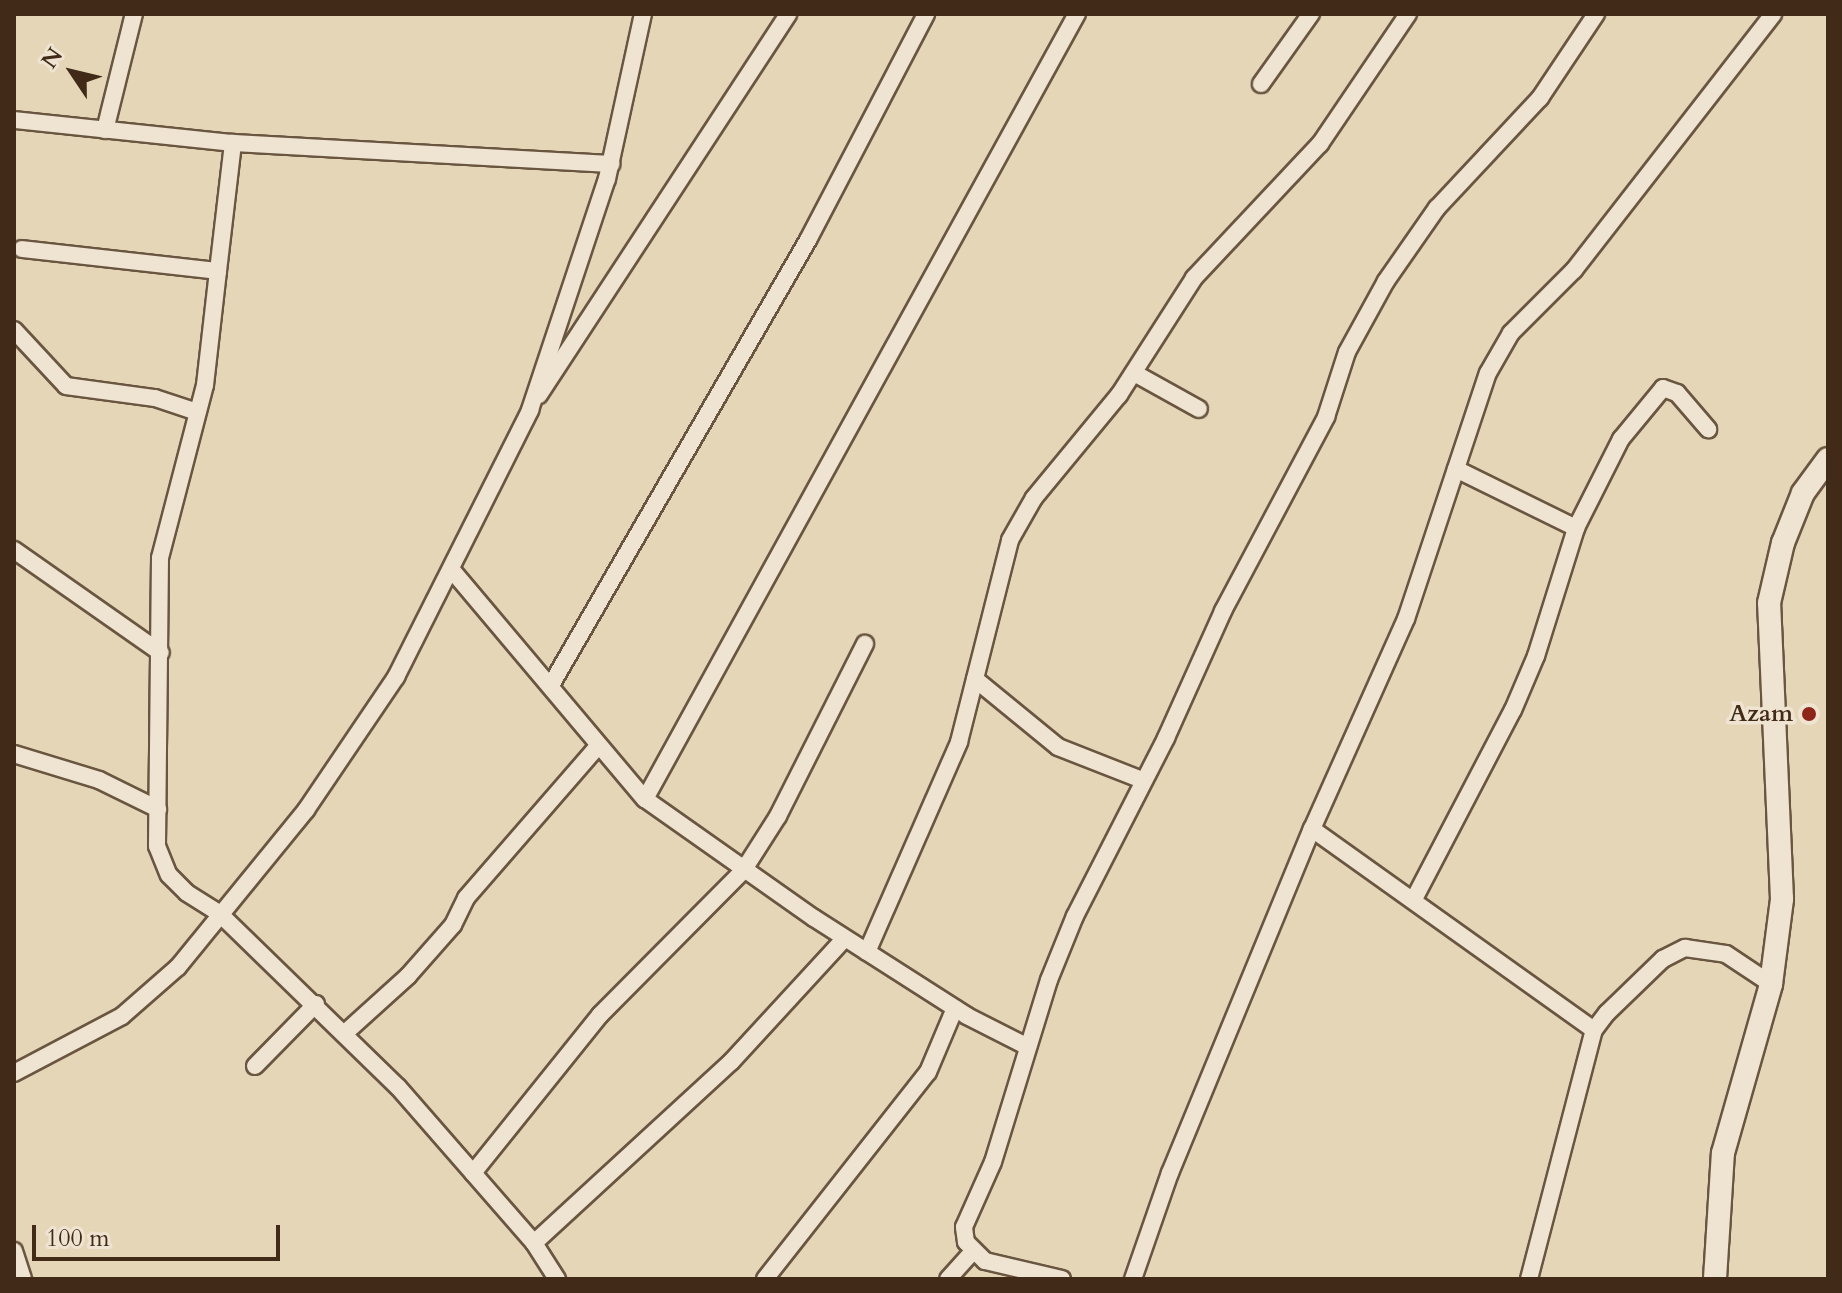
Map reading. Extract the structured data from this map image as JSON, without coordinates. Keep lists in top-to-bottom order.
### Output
{
  "places": ["Azam"],
  "scale_bar": "100 m",
  "north": "top left"
}
